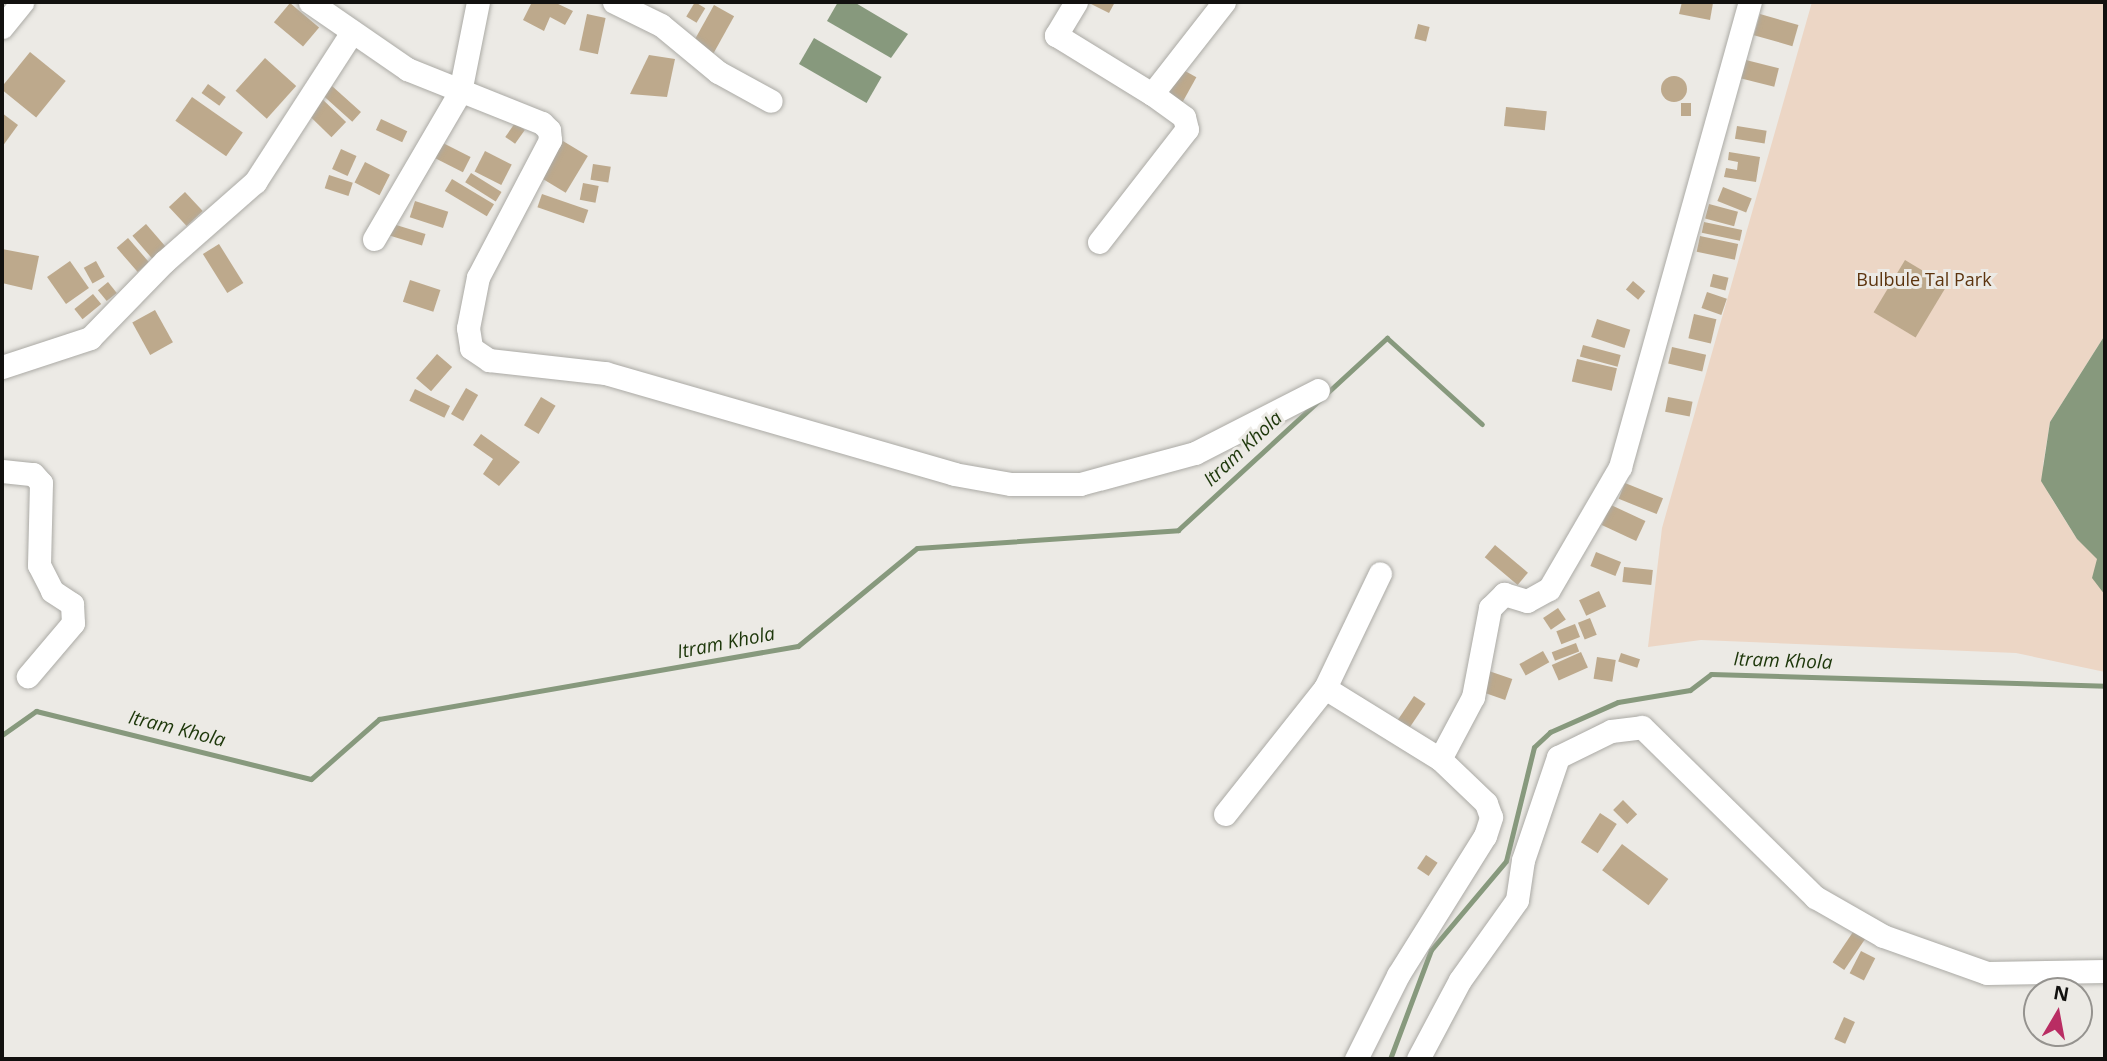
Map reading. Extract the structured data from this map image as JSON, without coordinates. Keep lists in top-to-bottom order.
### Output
{
  "water": ["Itram Khola"],
  "parks": ["Bulbule Tal Park"],
  "north": "top"
}
